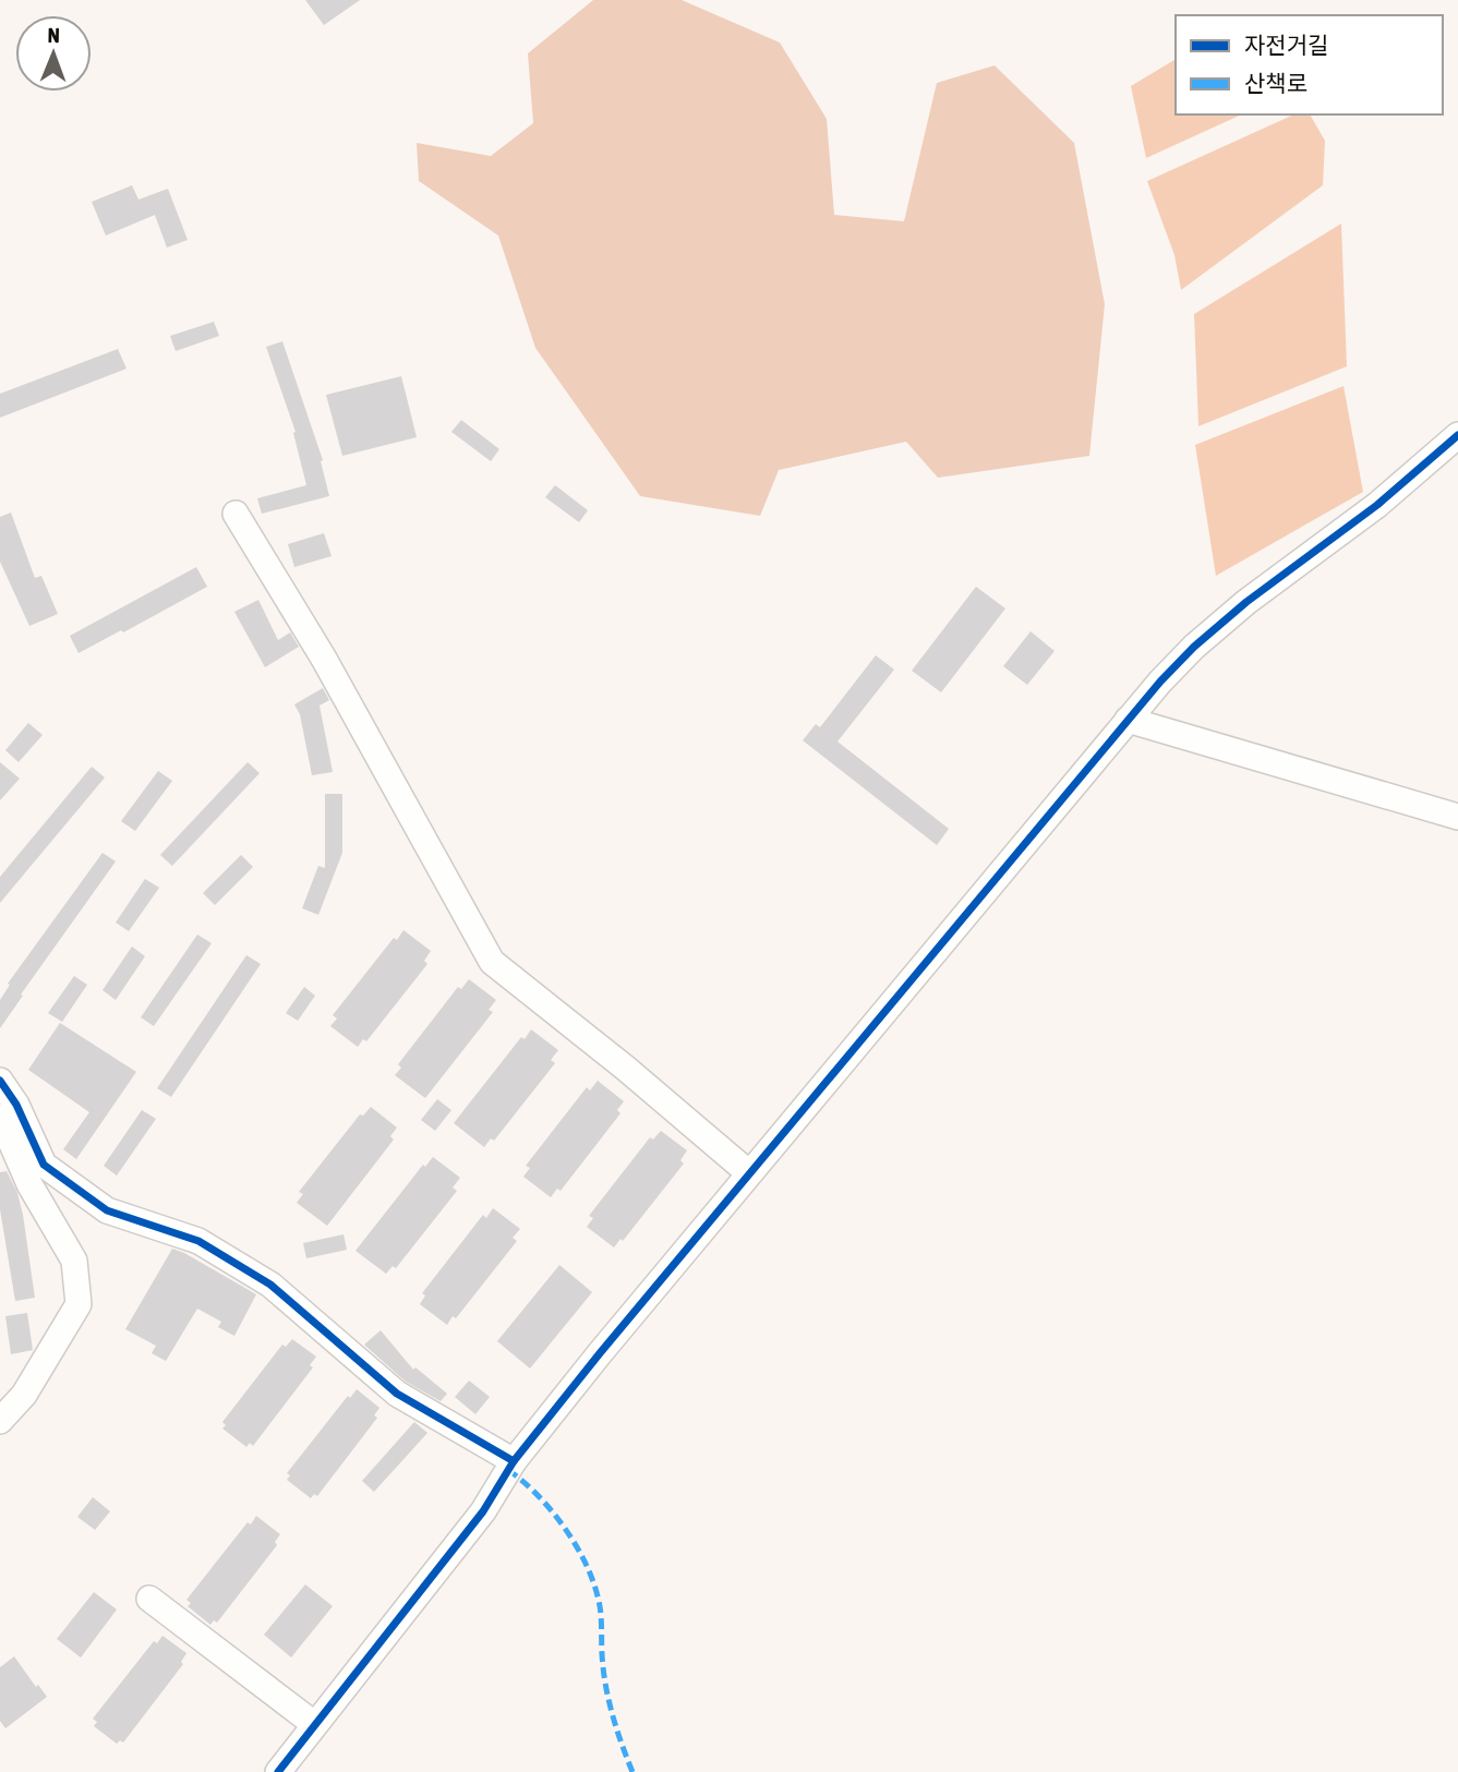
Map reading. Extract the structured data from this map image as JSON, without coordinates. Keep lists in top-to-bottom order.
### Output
{
  "legend": ["자전거길", "산책로"],
  "north": "top"
}
